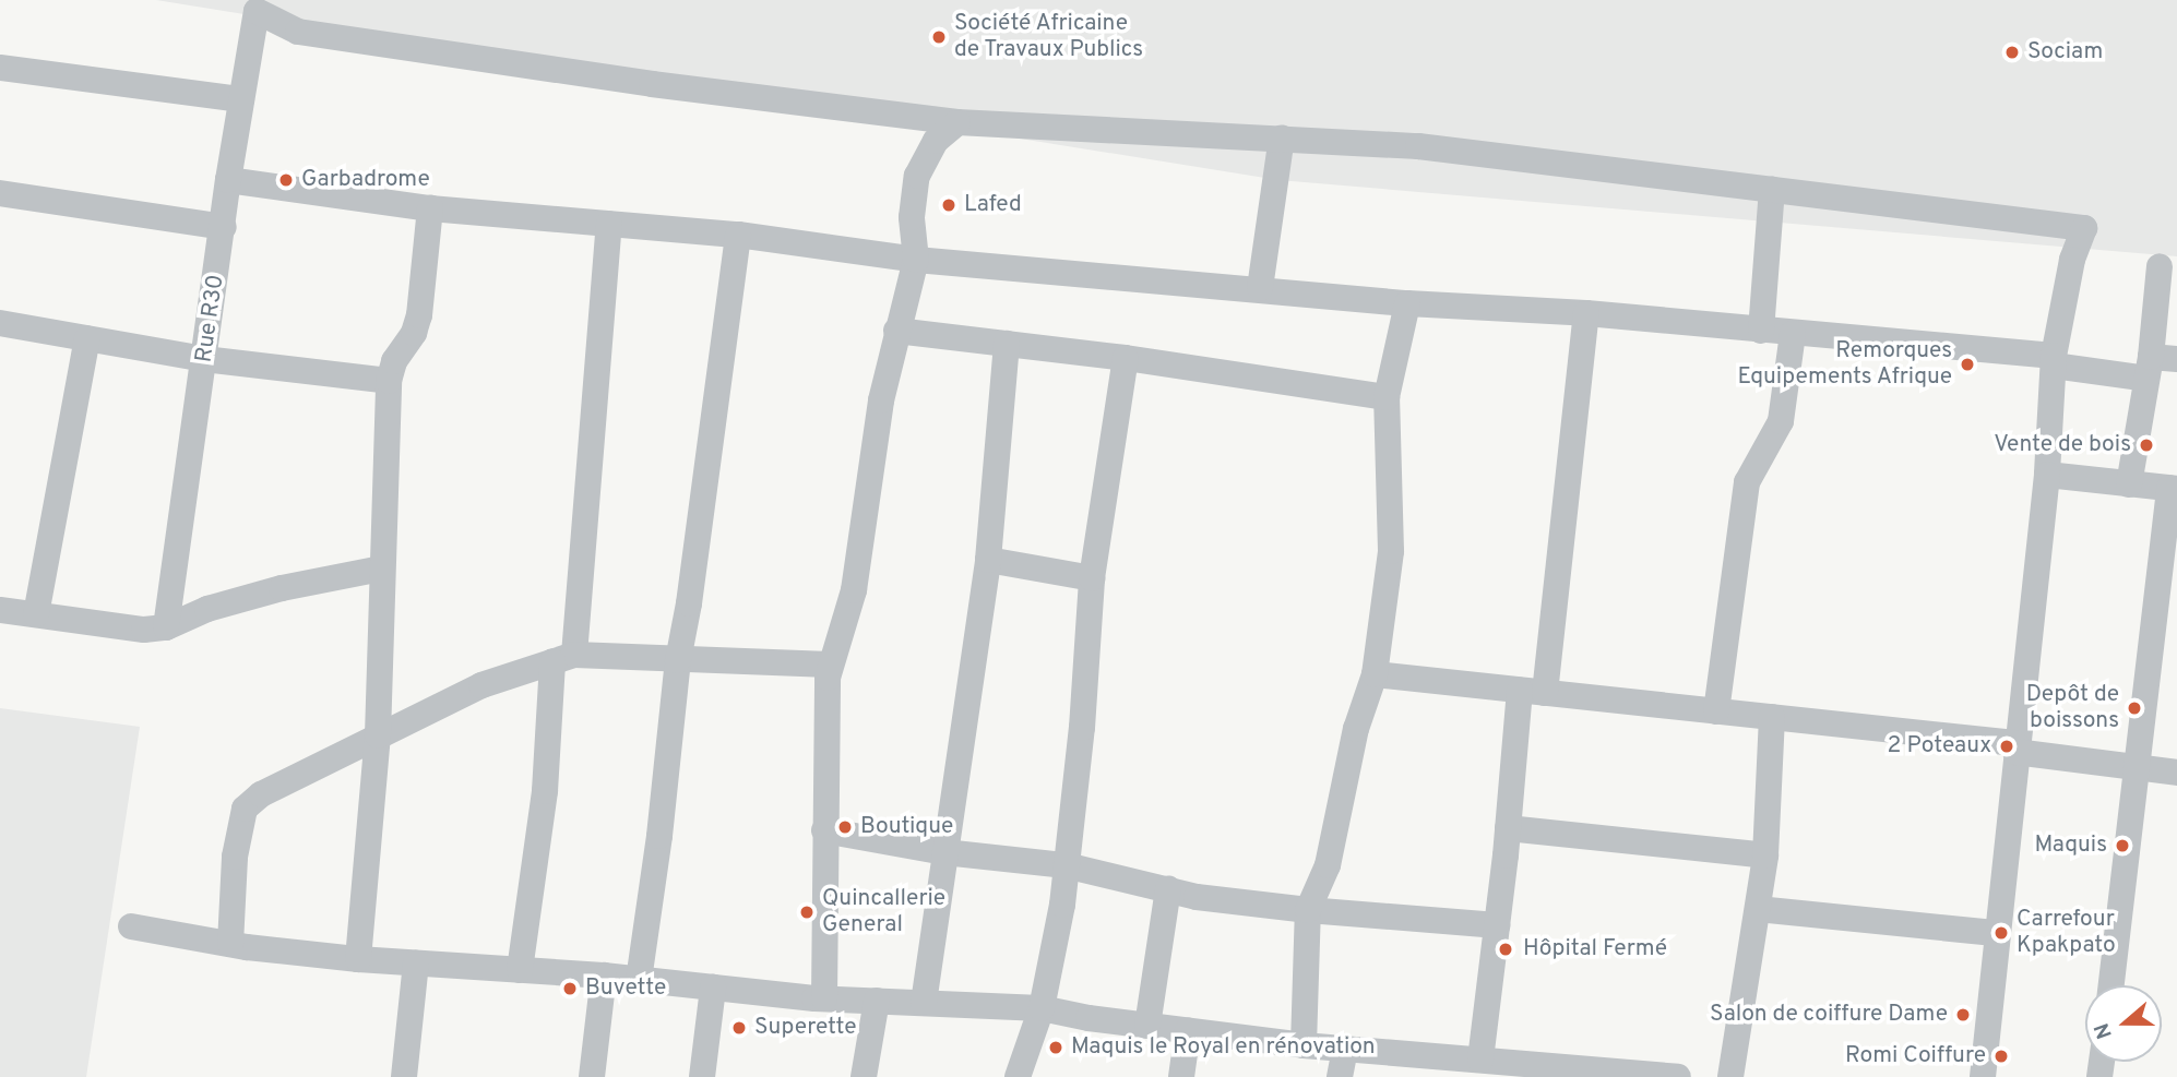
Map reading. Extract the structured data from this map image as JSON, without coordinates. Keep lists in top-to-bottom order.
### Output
{
  "streets": {
    "street": ["Rue R30"]
  },
  "places": [
    "Société Africaine de Travaux Publics",
    "Sociam",
    "Garbadrome",
    "Lafed",
    "Remorques Equipements Afrique",
    "Vente de bois",
    "Depôt de boissons",
    "2 Poteaux",
    "Boutique",
    "Maquis",
    "Quincallerie General",
    "Carrefour Kpakpato",
    "Hôpital Fermé",
    "Buvette",
    "Salon de coiffure Dame",
    "Superette",
    "Maquis le Royal en rénovation",
    "Romi Coiffure"
  ],
  "north": "left"
}
